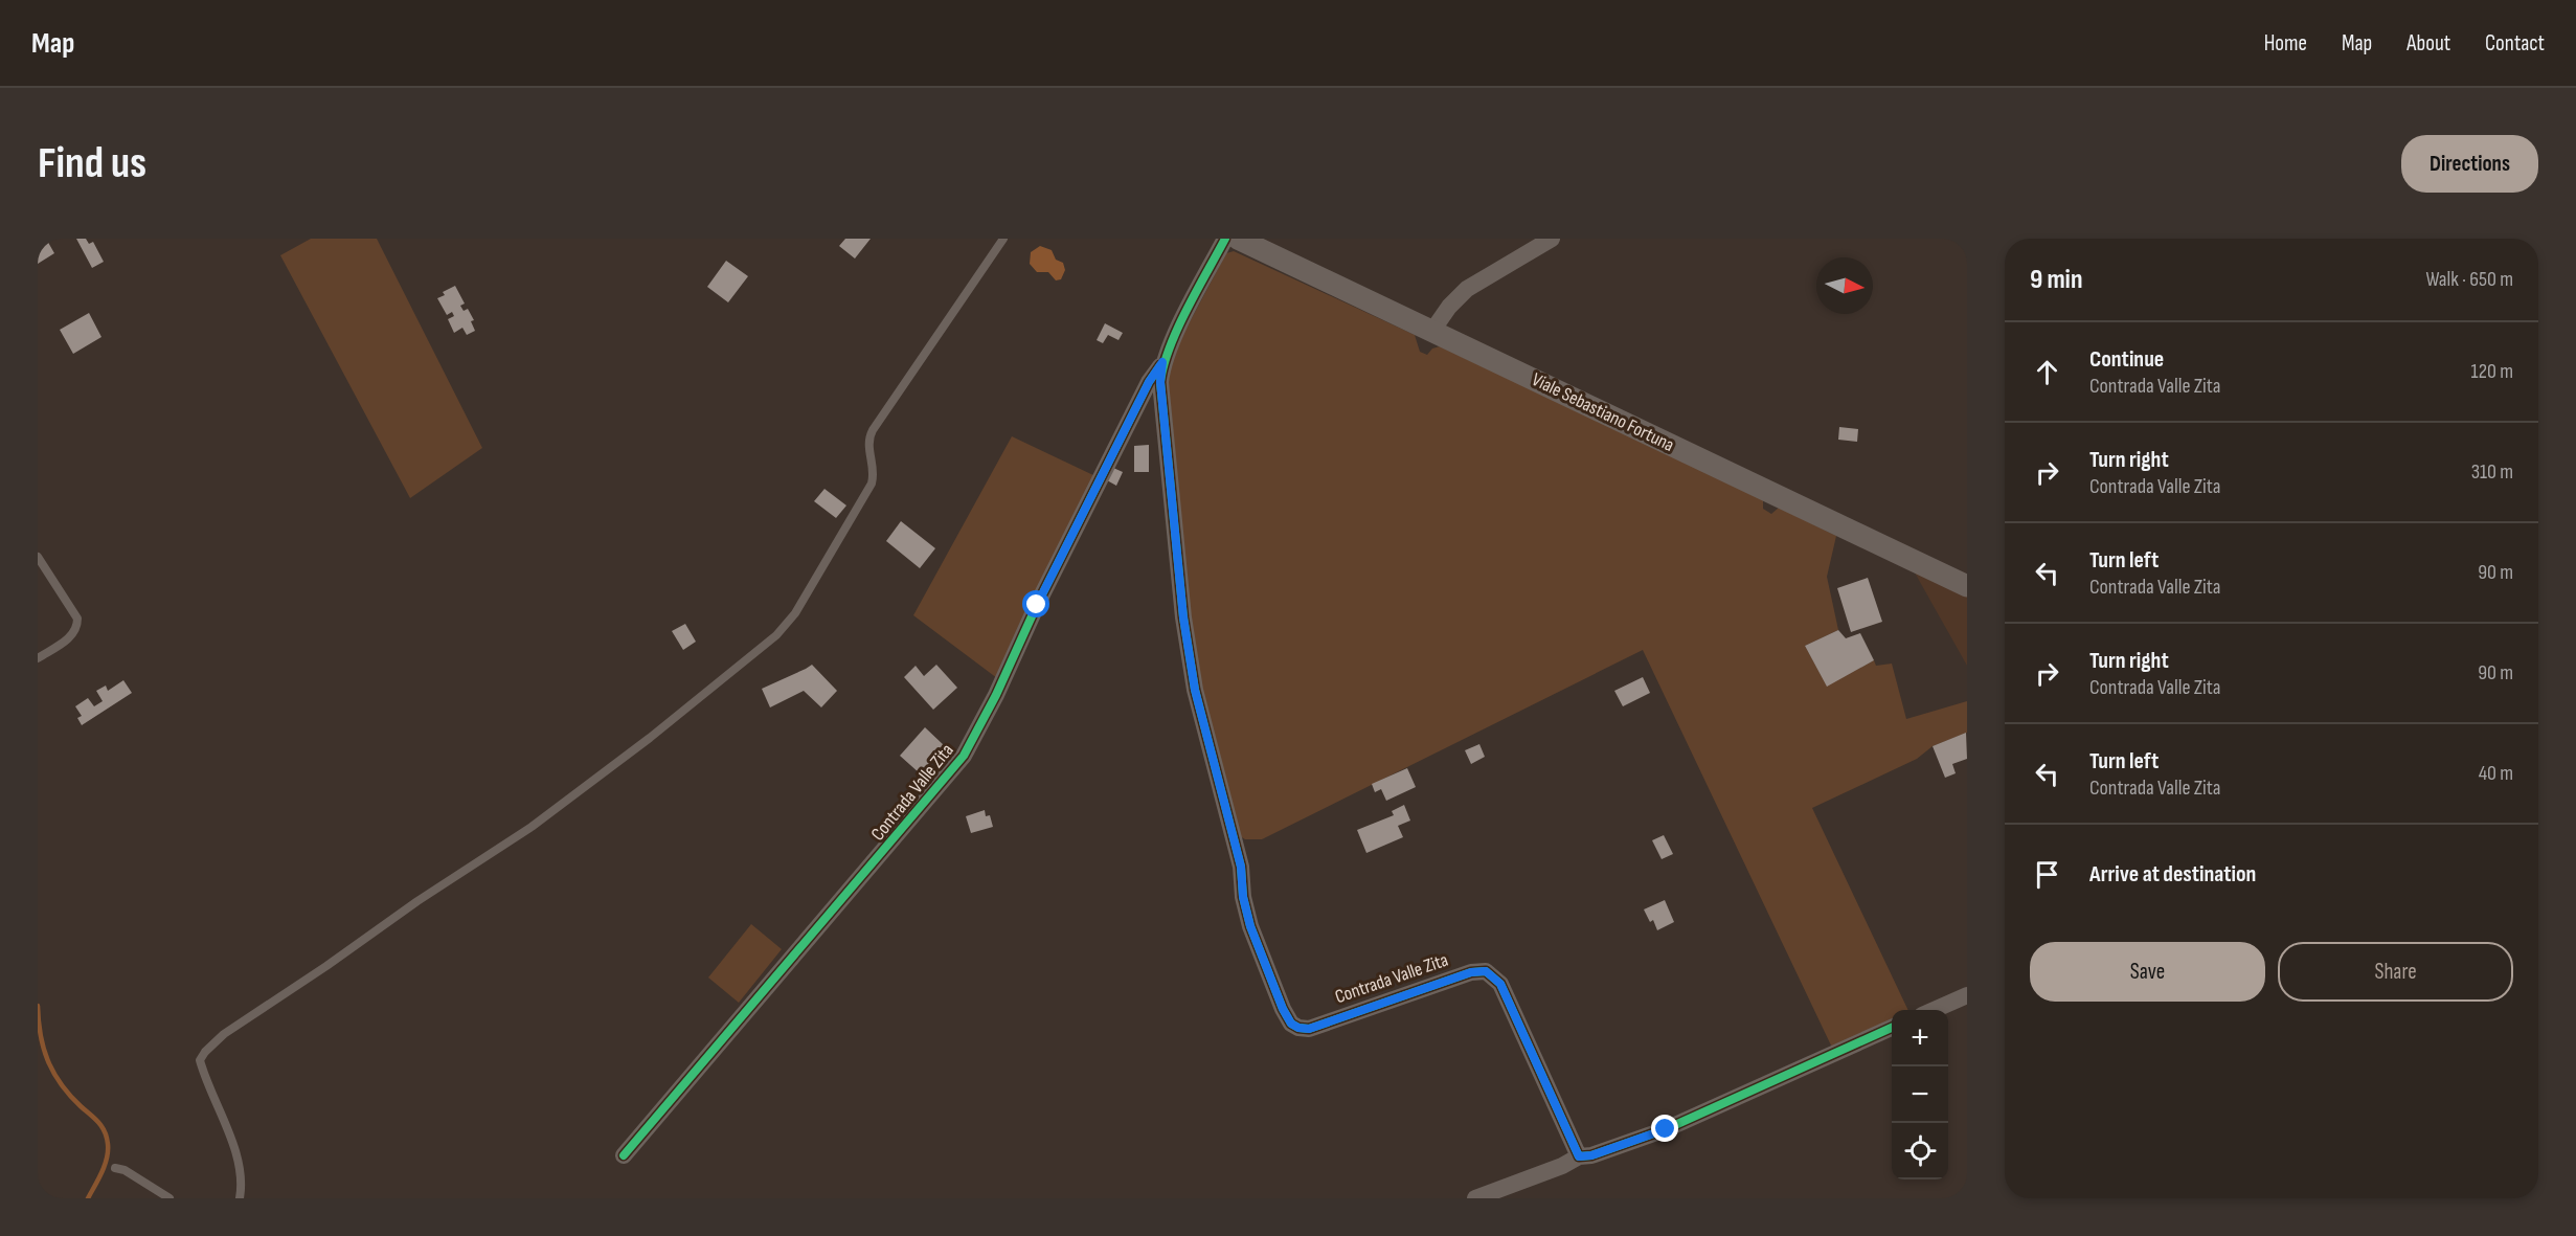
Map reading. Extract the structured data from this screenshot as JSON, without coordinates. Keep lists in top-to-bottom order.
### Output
{
  "streets": {
    "street": ["Viale Sebastiano Fortuna", "Contrada Valle Zita"]
  },
  "north": "right",
  "page": {
    "header": "Map",
    "nav": [
      "Home",
      "Map",
      "About",
      "Contact"
    ],
    "buttons": [
      "Directions",
      ["Save", "Share"]
    ],
    "title": "Find us",
    "heading": ["9 min", "Walk · 650 m"],
    "list": [
      ["Continue", "Contrada Valle Zita", "120 m"],
      ["Turn right", "Contrada Valle Zita", "310 m"],
      ["Turn left", "Contrada Valle Zita", "90 m"],
      ["Turn right", "Contrada Valle Zita", "90 m"],
      ["Turn left", "Contrada Valle Zita", "40 m"],
      "Arrive at destination"
    ],
    "map_buttons": ["+", "−"]
  }
}
